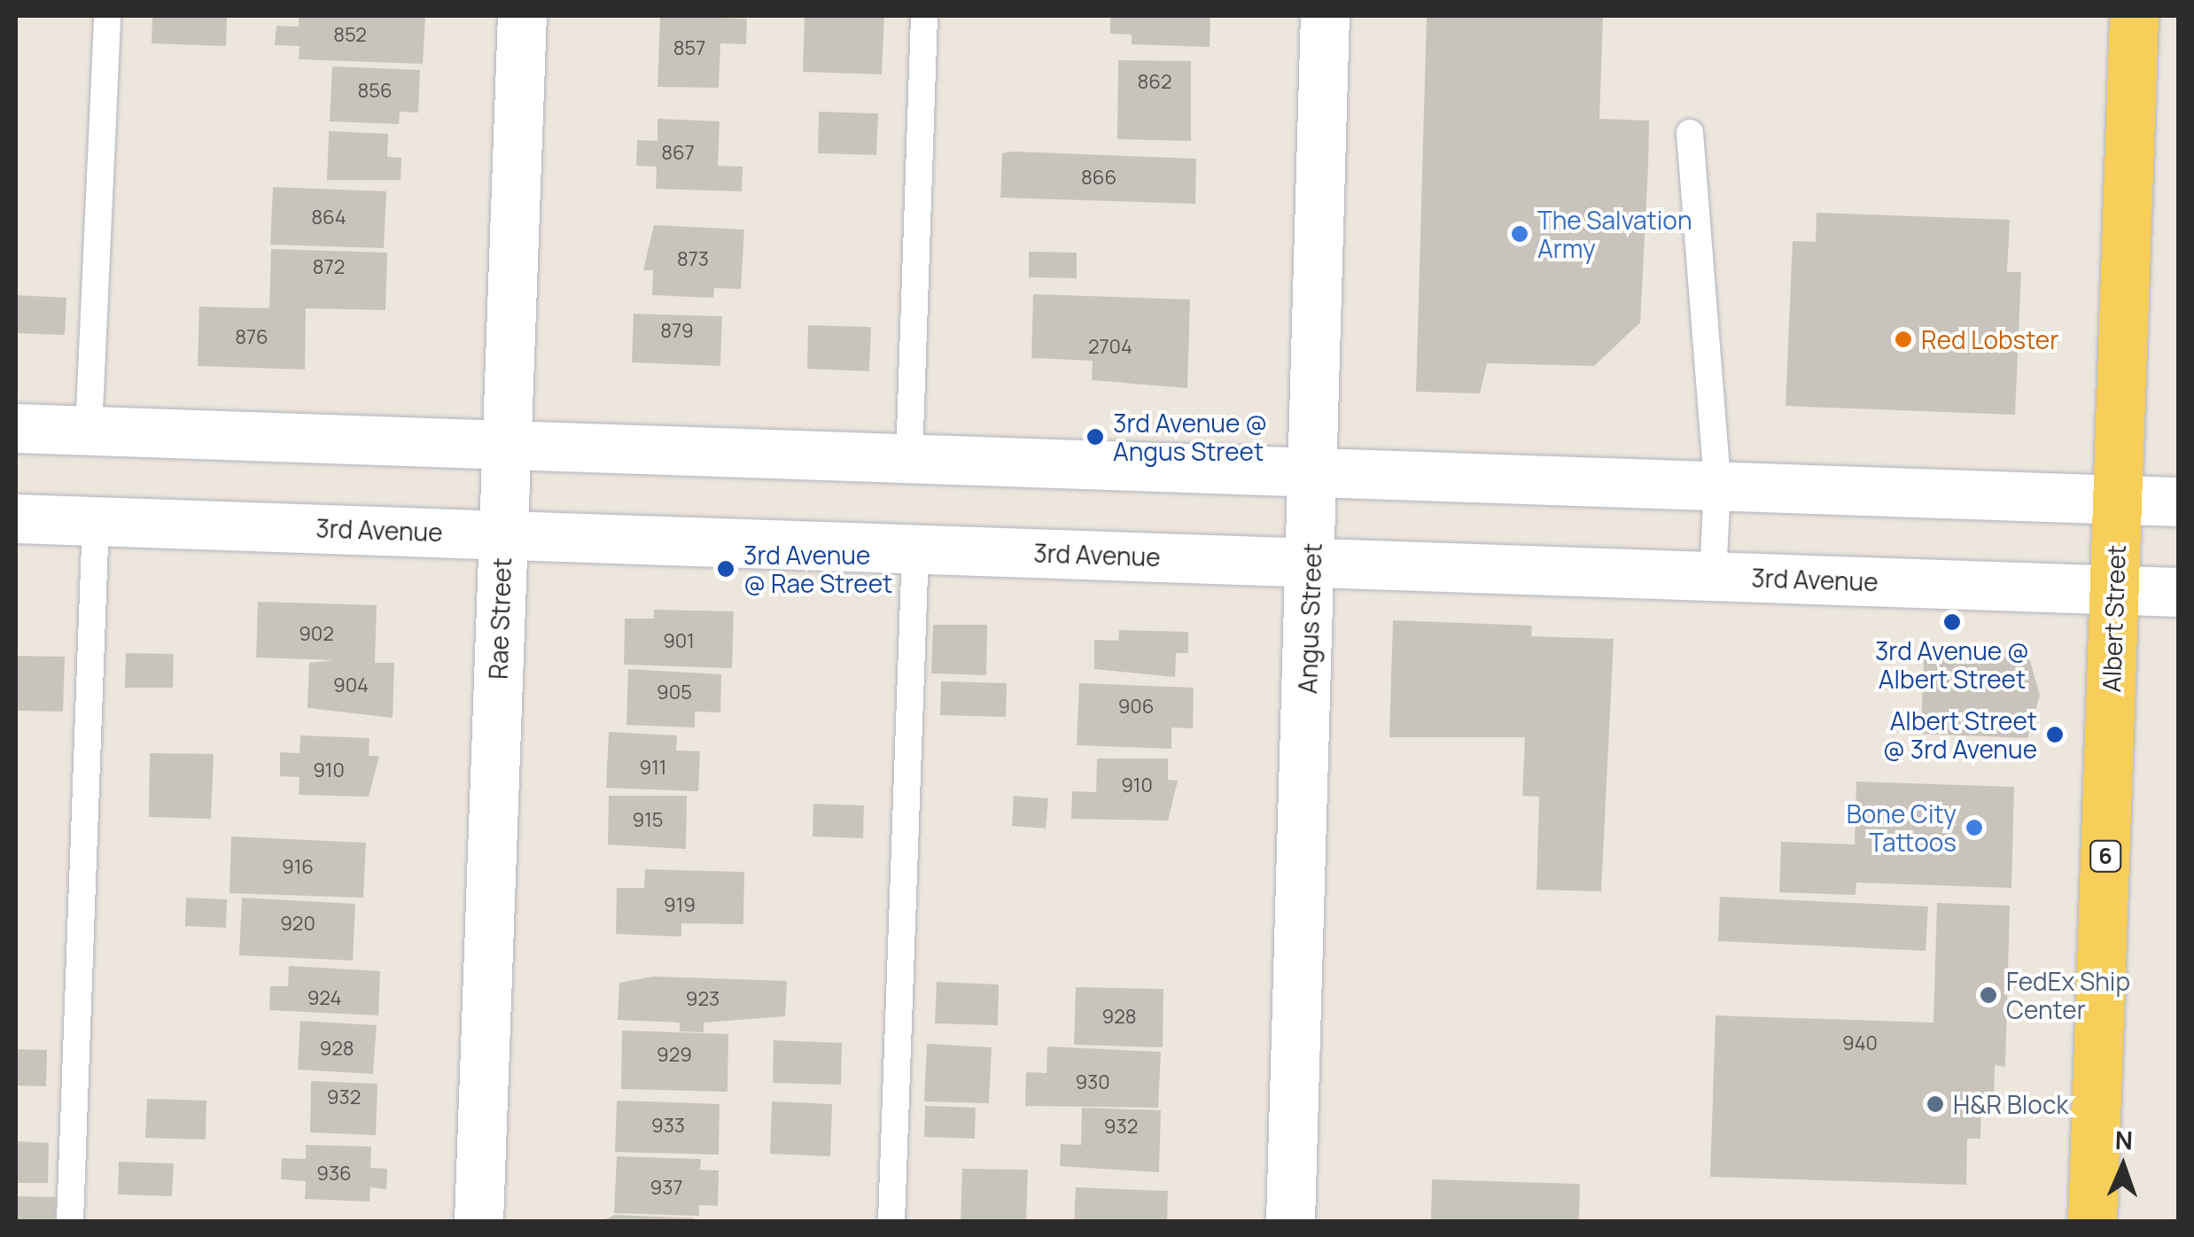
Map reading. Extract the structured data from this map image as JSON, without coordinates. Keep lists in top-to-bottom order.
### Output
{
  "streets": {
    "main road": ["Albert Street", "6"],
    "street": ["3rd Avenue", "Rae Street", "Angus Street"]
  },
  "crossings": [
    ["3rd Avenue", "Rae Street"],
    ["3rd Avenue", "Angus Street"],
    ["3rd Avenue", "Albert Street"]
  ],
  "places": [
    "The Salvation Army",
    "Red Lobster",
    "3rd Avenue @ Angus Street",
    "3rd Avenue @ Rae Street",
    "3rd Avenue @ Albert Street",
    "Albert Street @ 3rd Avenue",
    "Bone City Tattoos",
    "FedEx Ship Center",
    "H&R Block"
  ],
  "house_numbers": [
    "852",
    "857",
    "862",
    "856",
    "867",
    "866",
    "864",
    "873",
    "872",
    "879",
    "876",
    "2704",
    "902",
    "901",
    "904",
    "905",
    "906",
    "911",
    "910",
    "910",
    "915",
    "916",
    "919",
    "920",
    "924",
    "923",
    "928",
    "940",
    "928",
    "929",
    "930",
    "932",
    "933",
    "932",
    "936",
    "937"
  ],
  "north": "top"
}
